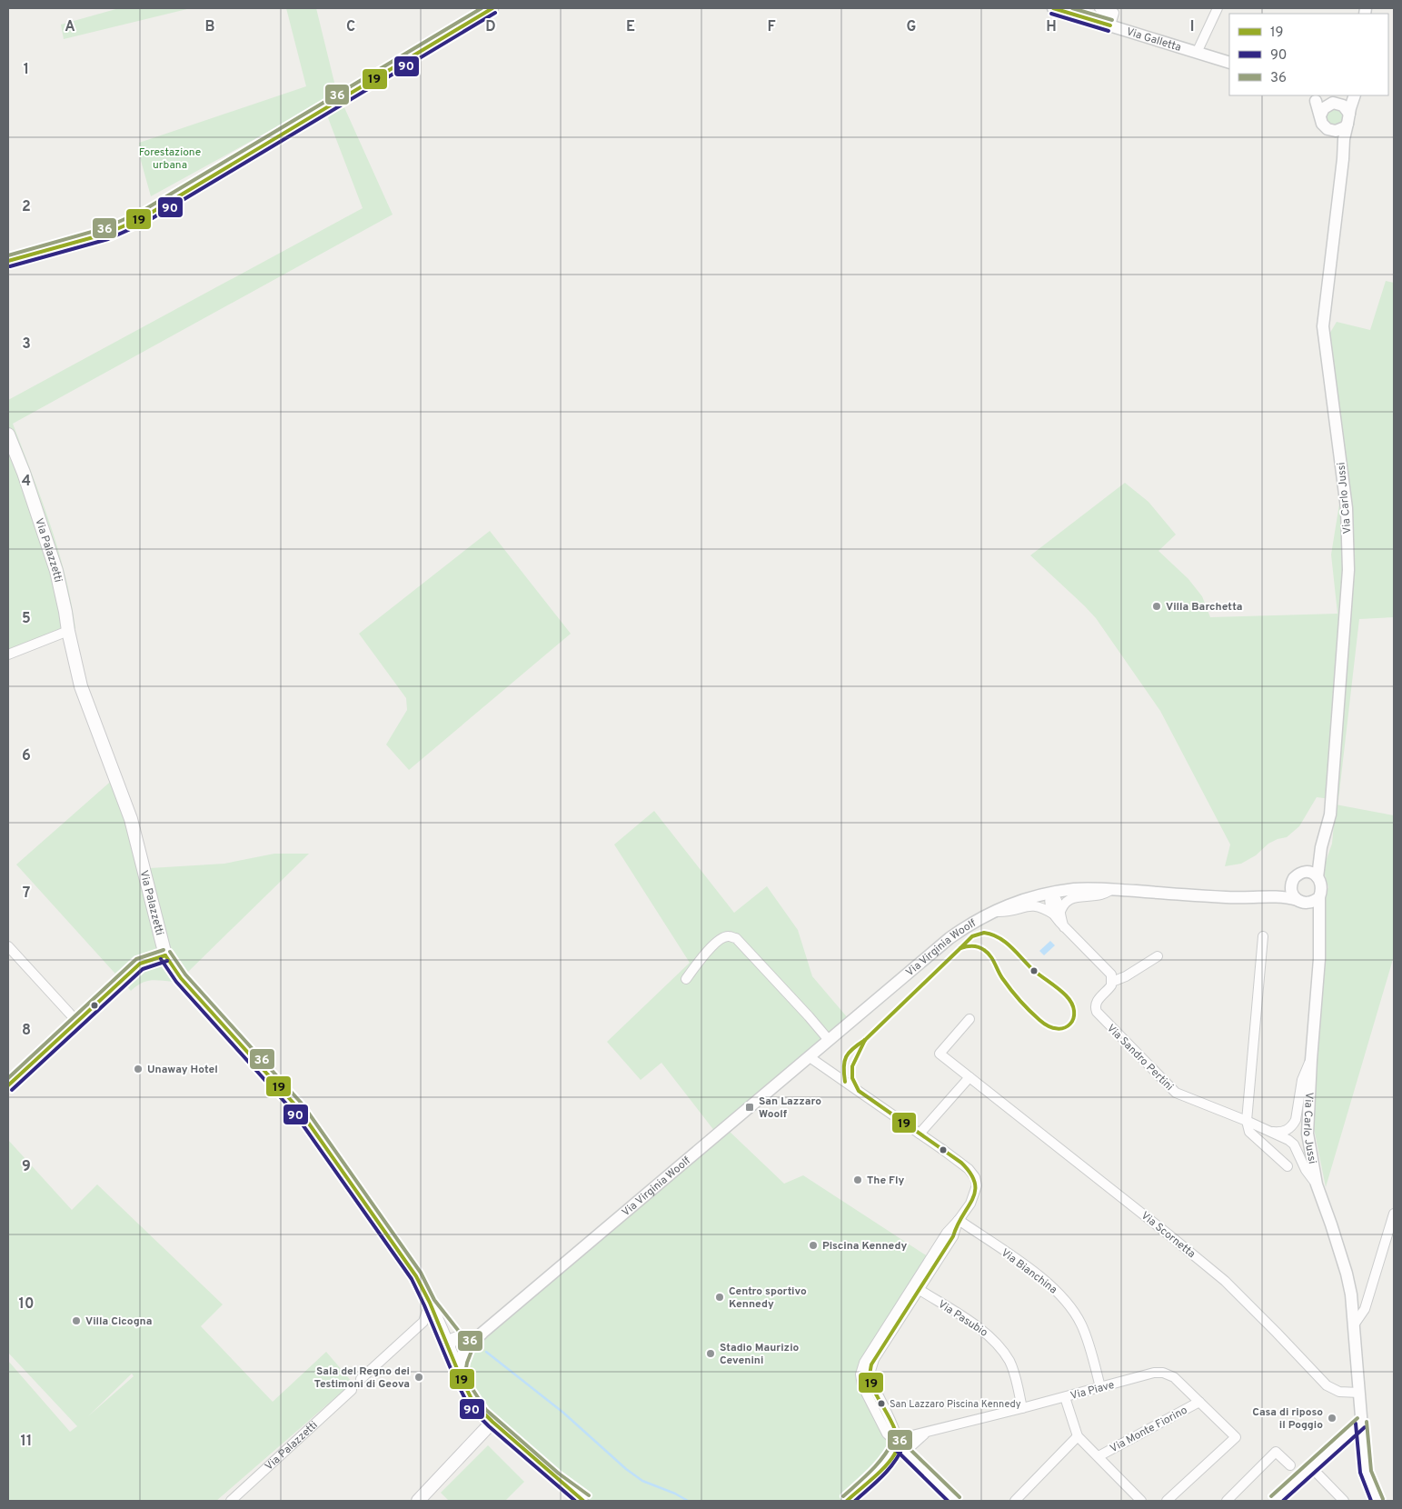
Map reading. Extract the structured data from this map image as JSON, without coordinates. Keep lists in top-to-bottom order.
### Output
{
  "streets": {
    "main road": ["Via Palazzetti"],
    "street": [
      "Via Galletta",
      "Via Carlo Jussi",
      "Via Virginia Woolf",
      "Via Sandro Pertini",
      "Via Scornetta",
      "Via Bianchina",
      "Via Pasubio",
      "Via Piave",
      "Via Monte Fiorino"
    ]
  },
  "crossings": [
    ["Via Carlo Jussi", "Via Virginia Woolf"],
    ["Via Carlo Jussi", "Via Sandro Pertini"],
    ["Via Carlo Jussi", "Via Scornetta"],
    ["Via Palazzetti", "Via Virginia Woolf"],
    ["Via Bianchina", "Via Piave"],
    ["Via Pasubio", "Via Piave"],
    ["Via Piave", "Via Monte Fiorino"]
  ],
  "parks": ["Forestazione urbana"],
  "places": {
    "other": [
      "Villa Barchetta",
      "Unaway Hotel",
      "The Fly",
      "Piscina Kennedy",
      "Centro sportivo Kennedy",
      "Villa Cicogna",
      "Stadio Maurizio Cevenini",
      "Sala del Regno dei Testimoni di Geova",
      "San Lazzaro Piscina Kennedy",
      "Casa di riposo il Poggio"
    ],
    "transit": ["San Lazzaro Woolf"]
  },
  "lines": ["transit line 19", "transit line 36", "transit line 90"],
  "legend": ["19", "90", "36"],
  "grid": {
    "columns": [
      "A",
      "B",
      "C",
      "D",
      "E",
      "F",
      "G",
      "H",
      "I"
    ],
    "rows": [
      "1",
      "2",
      "3",
      "4",
      "5",
      "6",
      "7",
      "8",
      "9",
      "10",
      "11"
    ]
  }
}
